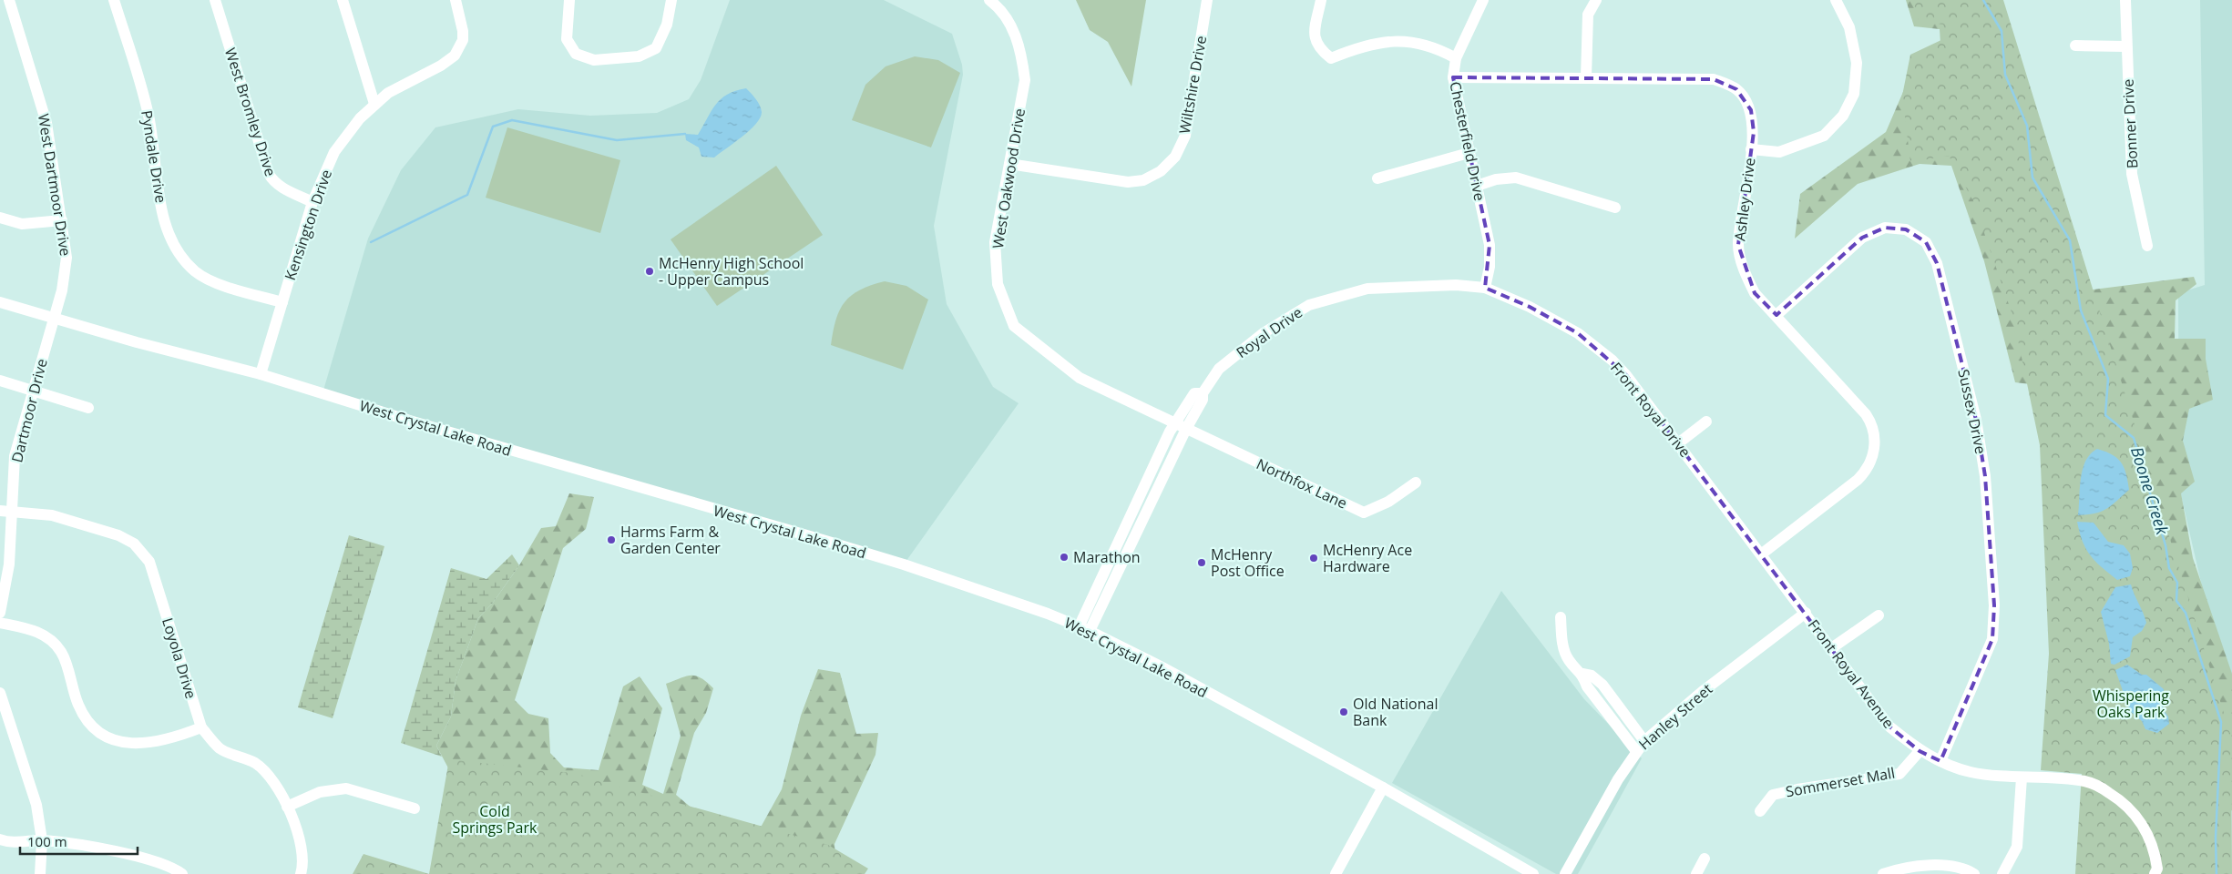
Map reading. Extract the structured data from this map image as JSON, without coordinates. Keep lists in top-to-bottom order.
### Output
{
  "streets": {
    "street": [
      "Wiltshire Drive",
      "West Bromley Drive",
      "Bonner Drive",
      "Chesterfield Drive",
      "Pyndale Drive",
      "West Oakwood Drive",
      "West Dartmoor Drive",
      "Ashley Drive",
      "Kensington Drive",
      "Royal Drive",
      "Front Royal Drive",
      "Dartmoor Drive",
      "Sussex Drive",
      "West Crystal Lake Road",
      "Northfox Lane",
      "Loyola Drive",
      "Front Royal Avenue",
      "Hanley Street",
      "Sommerset Mall"
    ]
  },
  "crossings": [
    ["Wiltshire Drive", "West Oakwood Drive"],
    ["West Bromley Drive", "Kensington Drive"],
    ["Chesterfield Drive", "Ashley Drive"],
    ["Chesterfield Drive", "Royal Drive"],
    ["Chesterfield Drive", "Front Royal Drive"],
    ["Pyndale Drive", "Kensington Drive"],
    ["West Oakwood Drive", "Royal Drive"],
    ["West Oakwood Drive", "Northfox Lane"],
    ["West Dartmoor Drive", "Dartmoor Drive"],
    ["West Dartmoor Drive", "West Crystal Lake Road"],
    ["Ashley Drive", "Front Royal Drive"],
    ["Ashley Drive", "Sussex Drive"],
    ["Ashley Drive", "Front Royal Avenue"],
    ["Kensington Drive", "West Crystal Lake Road"],
    ["Royal Drive", "Front Royal Drive"],
    ["Royal Drive", "West Crystal Lake Road"],
    ["Royal Drive", "Northfox Lane"],
    ["Front Royal Drive", "Front Royal Avenue"],
    ["Dartmoor Drive", "West Crystal Lake Road"],
    ["Dartmoor Drive", "Loyola Drive"],
    ["Sussex Drive", "Front Royal Avenue"],
    ["Front Royal Avenue", "Hanley Street"],
    ["Front Royal Avenue", "Sommerset Mall"]
  ],
  "water": ["Boone Creek"],
  "parks": ["Whispering Oaks Park", "Cold Springs Park"],
  "places": [
    "McHenry High School - Upper Campus",
    "Harms Farm & Garden Center",
    "Marathon",
    "McHenry Ace Hardware",
    "McHenry Post Office",
    "Old National Bank"
  ],
  "scale_bar": "100 m"
}
